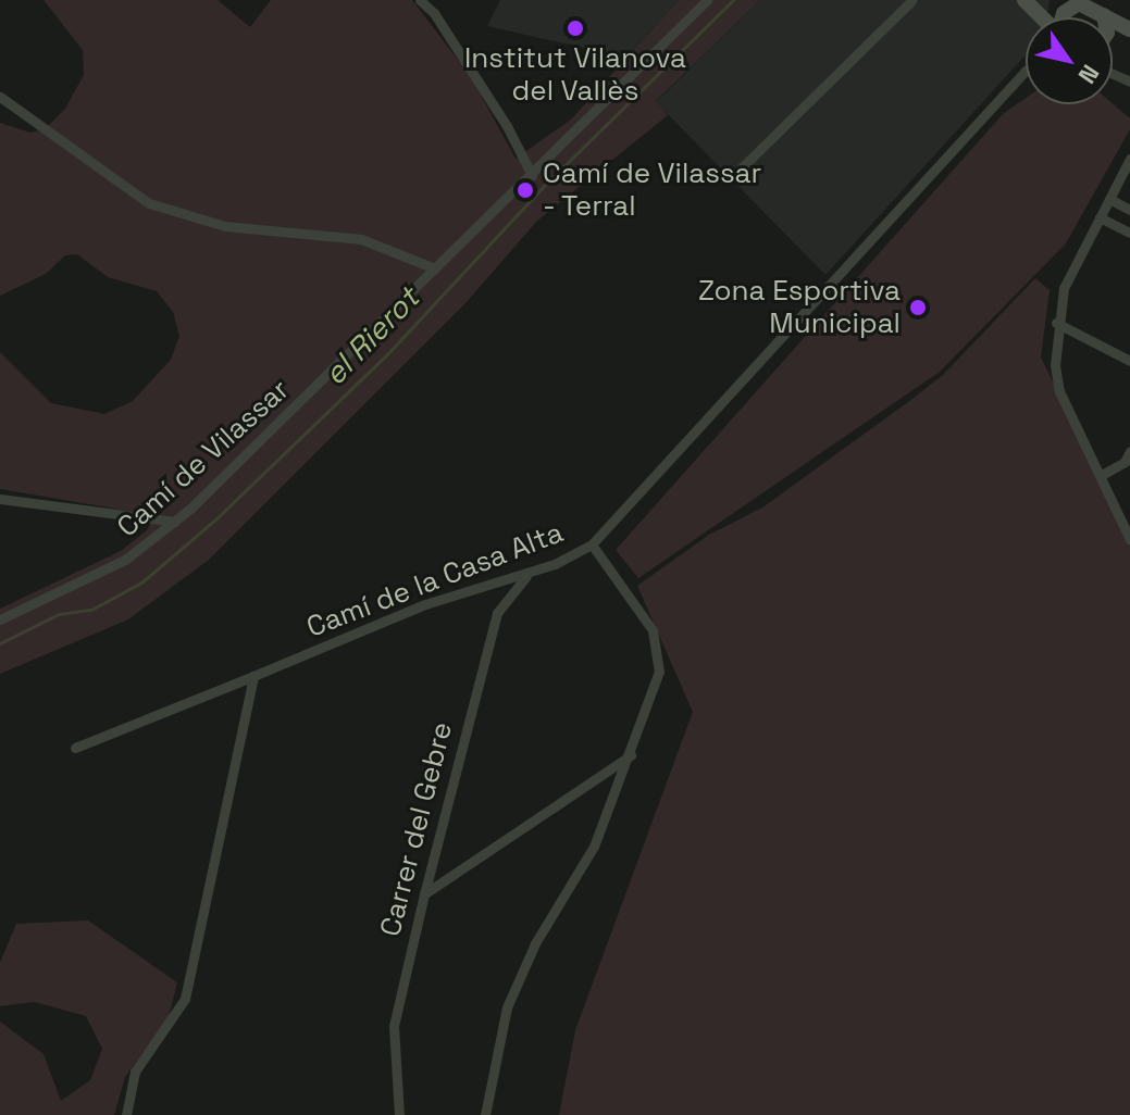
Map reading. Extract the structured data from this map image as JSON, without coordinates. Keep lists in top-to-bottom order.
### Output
{
  "streets": {
    "street": ["Camí de Vilassar", "Camí de la Casa Alta", "Carrer del Gebre"]
  },
  "crossings": [
    ["Camí de la Casa Alta", "Carrer del Gebre"]
  ],
  "water": ["el Rierot"],
  "places": ["Institut Vilanova del Vallès", "Camí de Vilassar - Terral", "Zona Esportiva Municipal"],
  "north": "bottom right"
}
